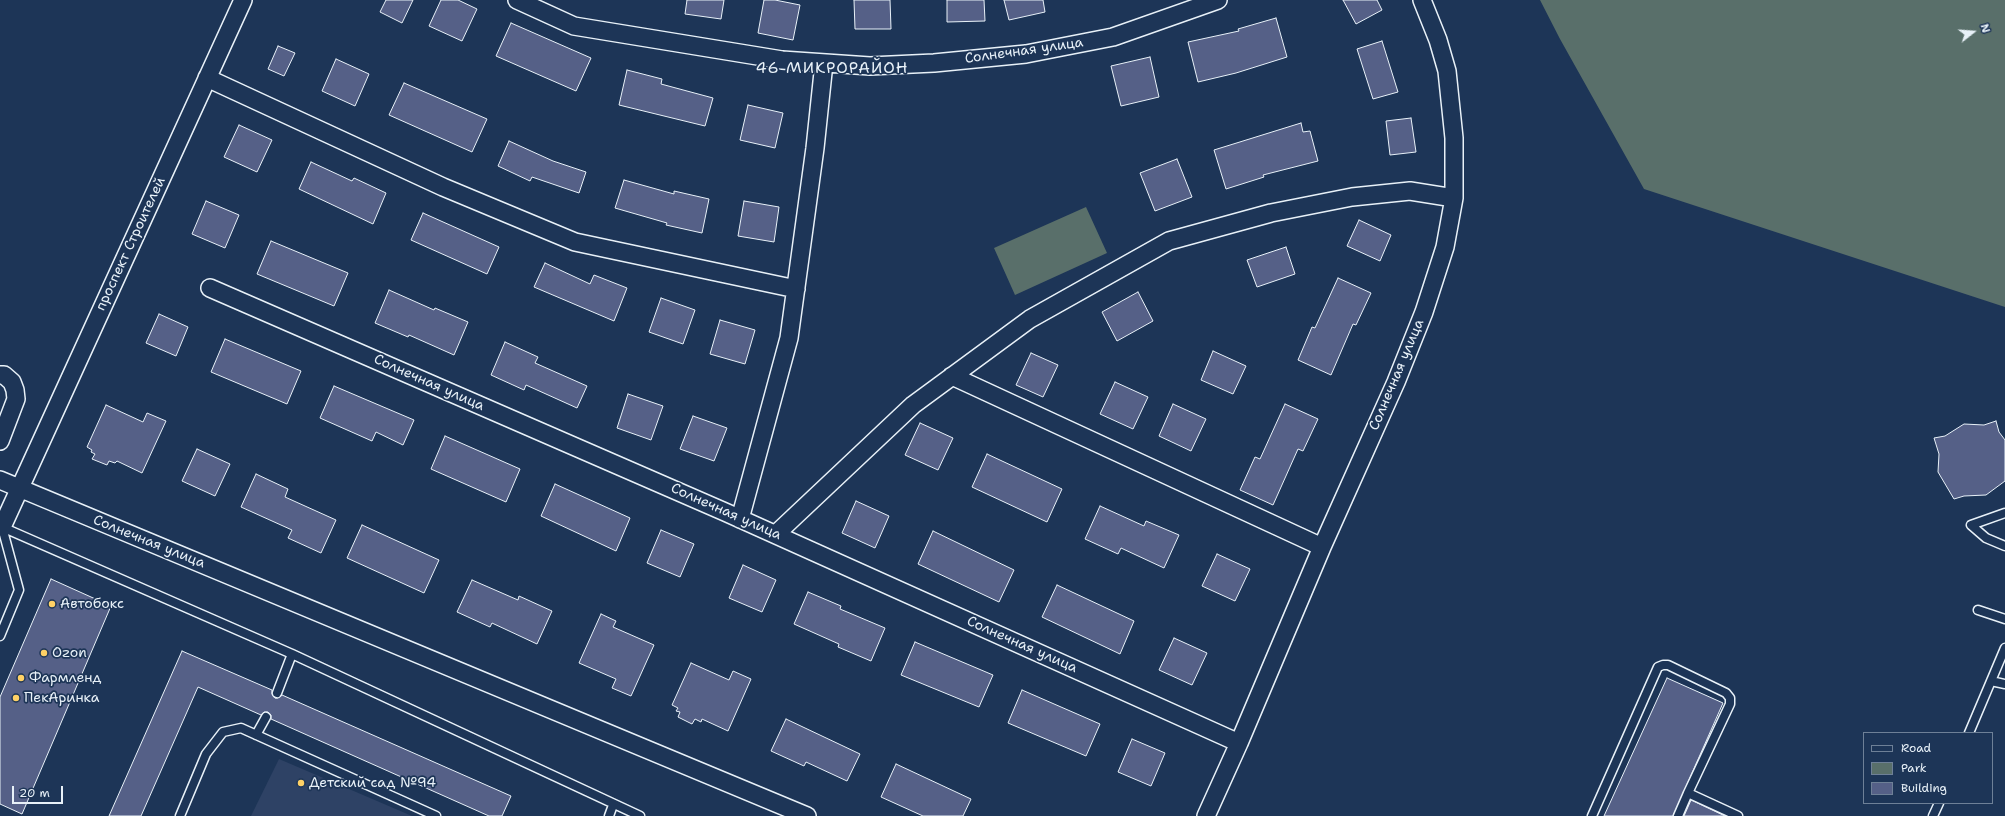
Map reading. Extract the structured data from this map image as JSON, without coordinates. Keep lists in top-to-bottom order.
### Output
{
  "streets": {
    "street": ["Солнечная улица", "проспект Строителей"]
  },
  "crossings": [
    ["Солнечная улица", "проспект Строителей"]
  ],
  "districts": ["46 МИКРОРАЙОН"],
  "places": [
    "Автобокс",
    "Ozon",
    "Фармленд",
    "ПекАринка",
    "Детский сад №94"
  ],
  "legend": ["Road", "Park", "Building"],
  "scale_bar": "20 m",
  "north": "right"
}
